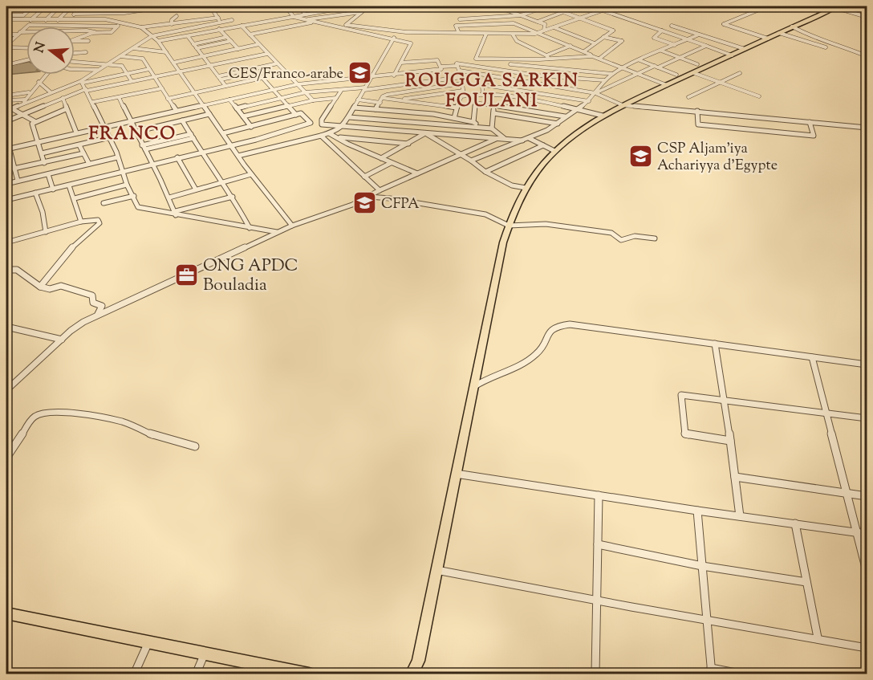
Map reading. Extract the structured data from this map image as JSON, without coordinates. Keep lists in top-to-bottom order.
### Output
{
  "districts": ["ROUGGA SARKIN FOULANI", "FRANCO"],
  "places": {
    "school or university": ["CES/Franco-arabe", "CSP Aljam'iya Achariyya d'Egypte", "CFPA"],
    "office": ["ONG APDC Bouladia"]
  },
  "north": "left"
}
